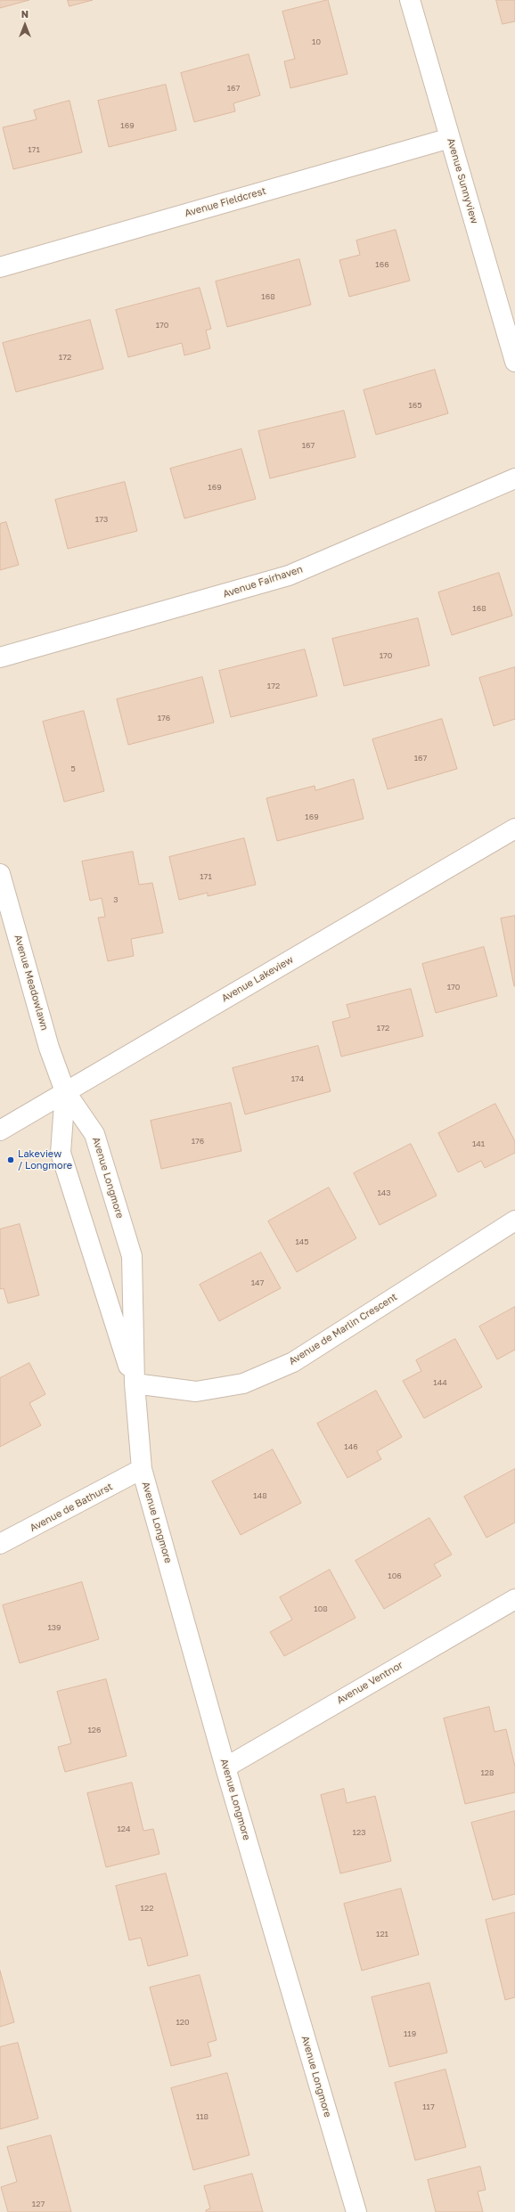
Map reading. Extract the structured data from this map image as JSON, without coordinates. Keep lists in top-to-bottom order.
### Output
{
  "streets": {
    "street": [
      "Avenue Sunnyview",
      "Avenue Fieldcrest",
      "Avenue Fairhaven",
      "Avenue Lakeview",
      "Avenue Meadowlawn",
      "Avenue Longmore",
      "Avenue de Marlin Crescent",
      "Avenue de Bathurst",
      "Avenue Ventnor"
    ]
  },
  "crossings": [
    ["Avenue Sunnyview", "Avenue Fieldcrest"],
    ["Avenue Lakeview", "Avenue Meadowlawn"],
    ["Avenue Lakeview", "Avenue Longmore"],
    ["Avenue Meadowlawn", "Avenue Longmore"],
    ["Avenue Longmore", "Avenue de Marlin Crescent"],
    ["Avenue Longmore", "Avenue de Bathurst"],
    ["Avenue Longmore", "Avenue Ventnor"]
  ],
  "places": ["Lakeview / Longmore"],
  "house_numbers": [
    "10",
    "167",
    "169",
    "171",
    "166",
    "168",
    "170",
    "172",
    "165",
    "167",
    "169",
    "173",
    "168",
    "170",
    "172",
    "176",
    "167",
    "5",
    "169",
    "171",
    "3",
    "170",
    "172",
    "174",
    "176",
    "141",
    "143",
    "145",
    "147",
    "144",
    "146",
    "148",
    "106",
    "108",
    "139",
    "126",
    "128",
    "124",
    "123",
    "122",
    "121",
    "120",
    "119",
    "117",
    "118",
    "127"
  ],
  "north": "top"
}
